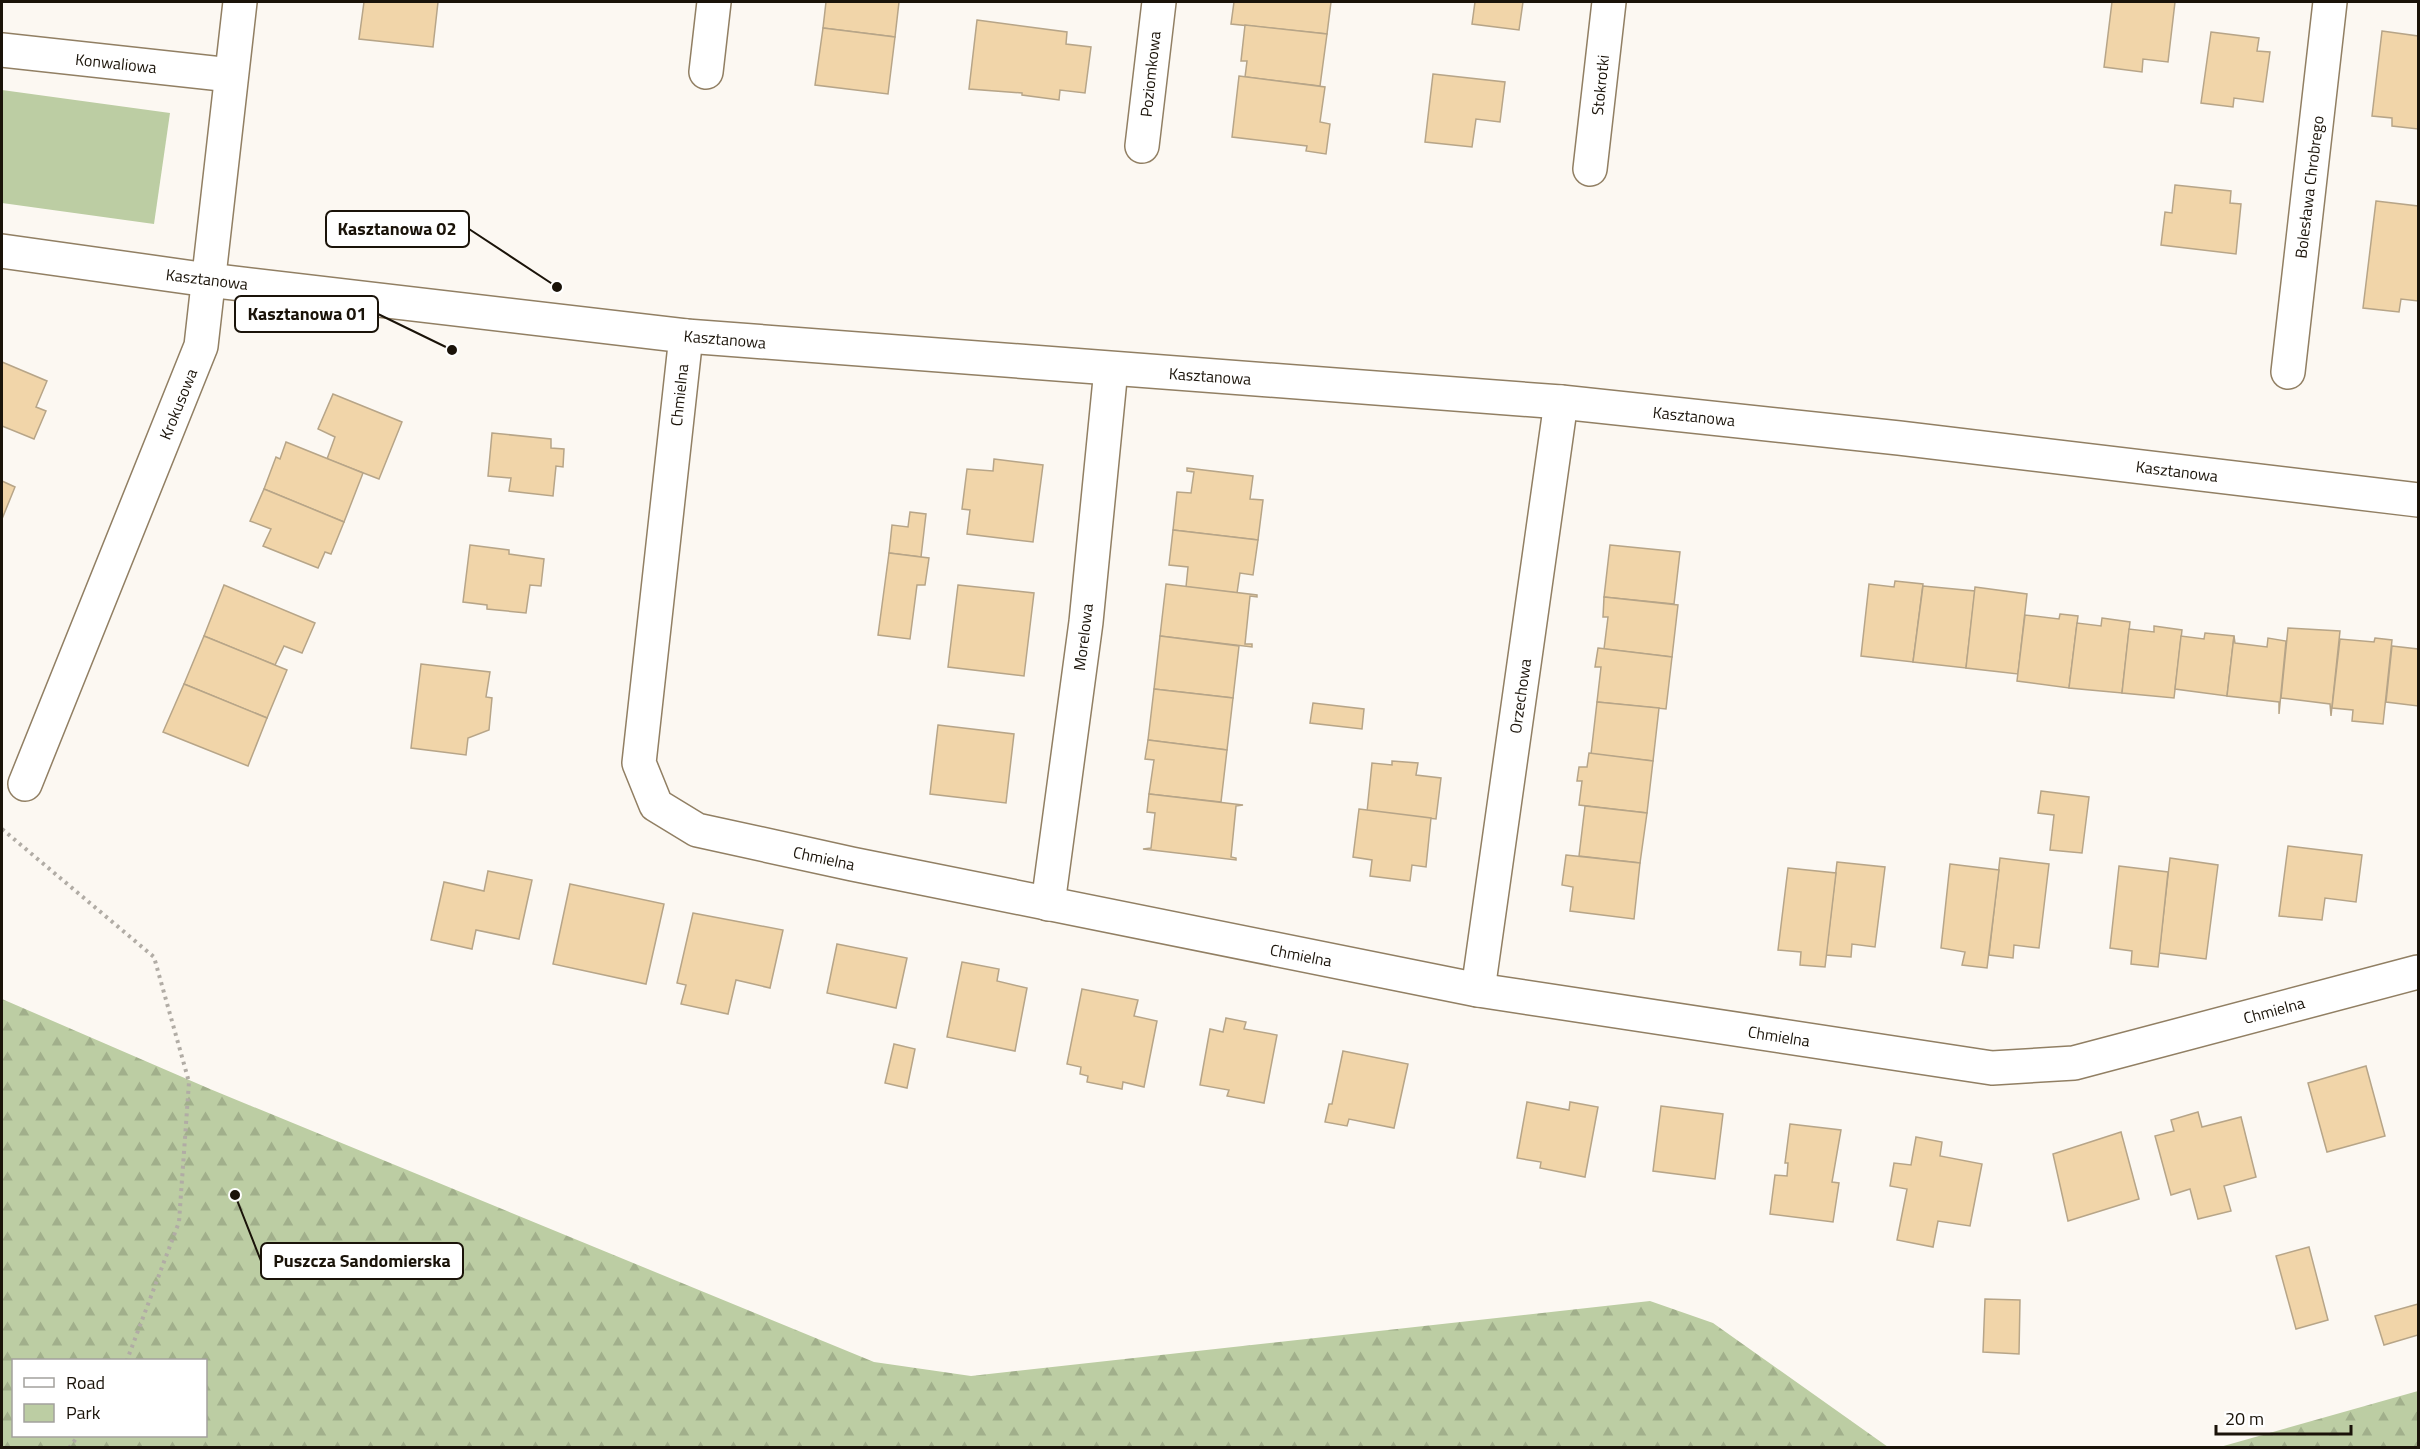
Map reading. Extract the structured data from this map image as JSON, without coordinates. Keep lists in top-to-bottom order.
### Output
{
  "streets": {
    "street": [
      "Konwaliowa",
      "Poziomkowa",
      "Stokrotki",
      "Bolesława Chrobrego",
      "Kasztanowa",
      "Chmielna",
      "Krokusowa",
      "Morelowa",
      "Orzechowa"
    ]
  },
  "crossings": [
    ["Konwaliowa", "Krokusowa"],
    ["Kasztanowa", "Chmielna"],
    ["Kasztanowa", "Krokusowa"],
    ["Kasztanowa", "Morelowa"],
    ["Kasztanowa", "Orzechowa"],
    ["Chmielna", "Morelowa"],
    ["Chmielna", "Orzechowa"]
  ],
  "places": ["Kasztanowa 02", "Kasztanowa 01", "Puszcza Sandomierska"],
  "legend": ["Road", "Park"],
  "scale_bar": "20 m"
}
